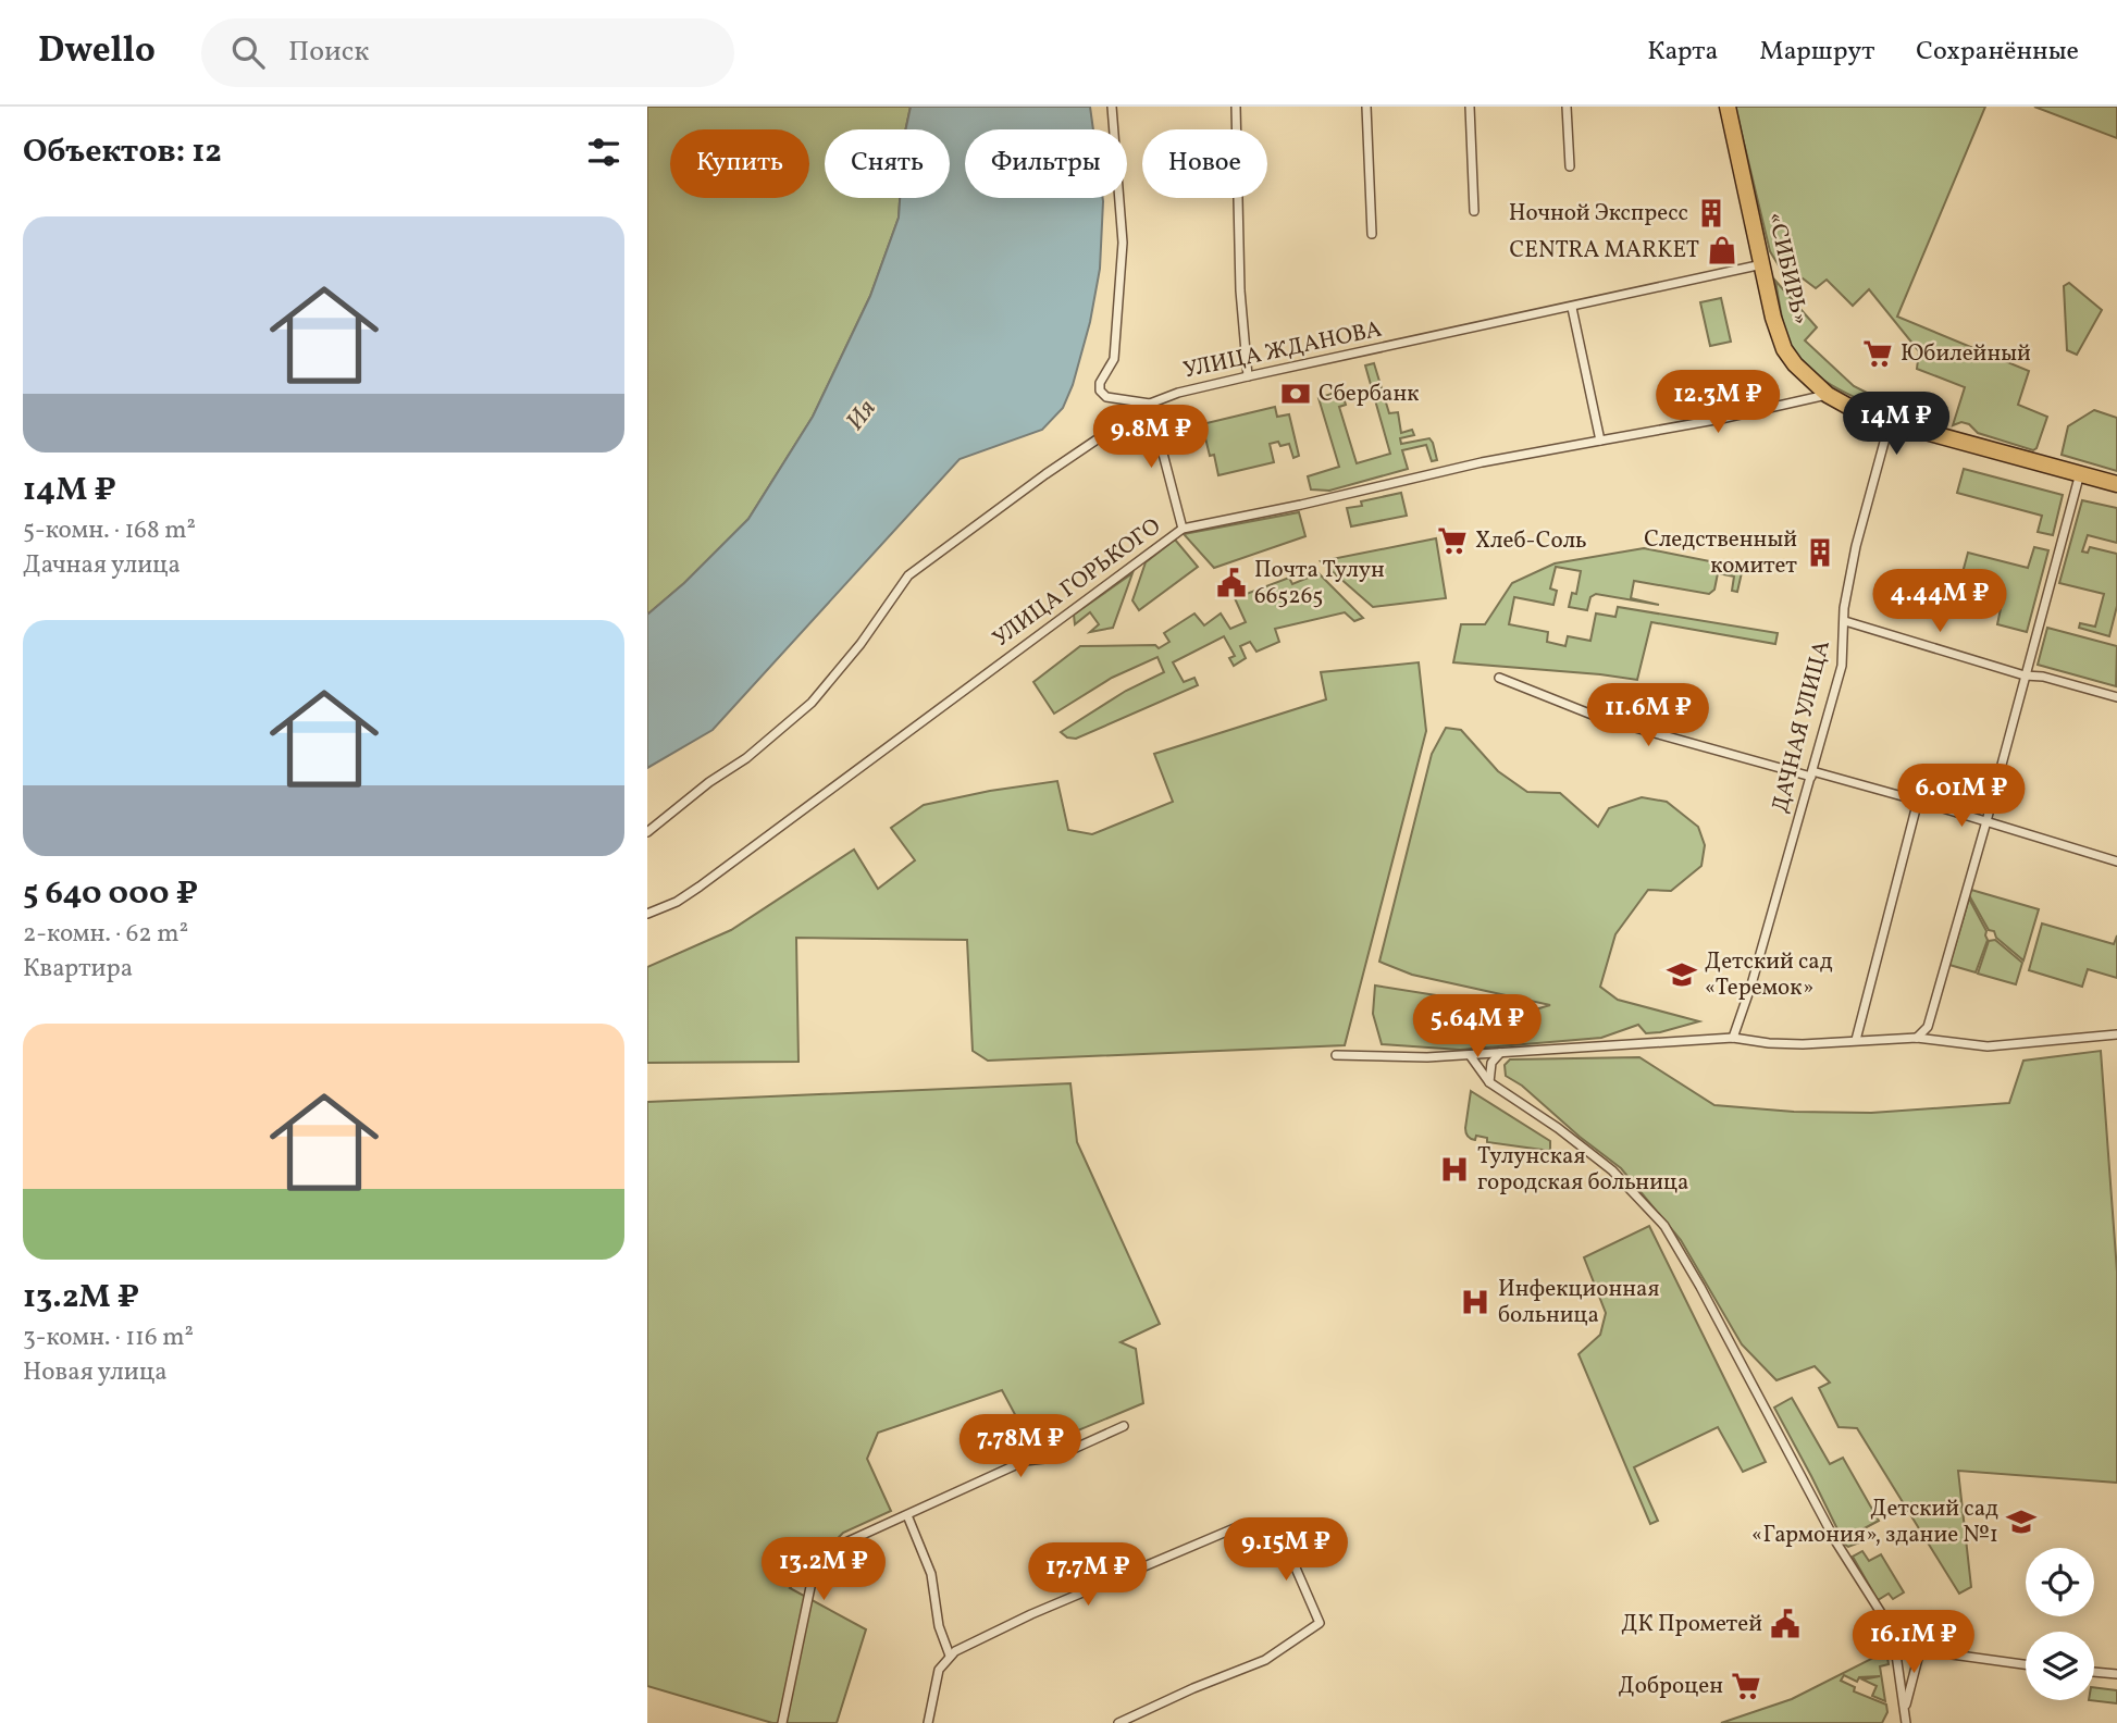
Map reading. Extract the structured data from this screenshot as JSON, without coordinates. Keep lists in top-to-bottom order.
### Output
{
  "streets": {
    "highway": ["«СИБИРЬ»"],
    "street": ["УЛИЦА ЖДАНОВА", "УЛИЦА ГОРЬКОГО", "ДАЧНАЯ УЛИЦА"]
  },
  "crossings": [
    ["«СИБИРЬ»", "УЛИЦА ЖДАНОВА"],
    ["«СИБИРЬ»", "УЛИЦА ГОРЬКОГО"],
    ["«СИБИРЬ»", "ДАЧНАЯ УЛИЦА"]
  ],
  "water": ["Ия"],
  "places": {
    "building": ["Ночной Экспресс", "Следственный комитет"],
    "shop": ["CENTRA MARKET"],
    "supermarket": ["Юбилейный", "Хлеб-Соль", "Доброцен"],
    "bank": ["Сбербанк"],
    "public building": ["Почта Тулун 665265", "ДК Прометей"],
    "school or university": ["Детский сад «Теремок»", "Детский сад «Гармония», здание №1"],
    "hospital": ["Тулунская городская больница", "Инфекционная больница"]
  },
  "page": {
    "header": "Dwello",
    "search": "Поиск",
    "nav": ["Карта", "Маршрут", "Сохранённые"],
    "heading": "Объектов: 12",
    "chip": [
      "Купить",
      "Снять",
      "Фильтры",
      "Новое"
    ],
    "list": [
      {
        "name": "14M ₽",
        "note": "5-комн. · 168 m² · Дачная улица"
      },
      {
        "name": "5 640 000 ₽",
        "note": "2-комн. · 62 m² · Квартира"
      },
      {
        "name": "13.2M ₽",
        "note": "3-комн. · 116 m² · Новая улица"
      }
    ],
    "price": [
      "12.3M ₽",
      "14M ₽",
      "9.8M ₽",
      "4.44M ₽",
      "11.6M ₽",
      "6.01M ₽",
      "5.64M ₽",
      "7.78M ₽",
      "9.15M ₽",
      "13.2M ₽",
      "17.7M ₽",
      "16.1M ₽"
    ]
  }
}
